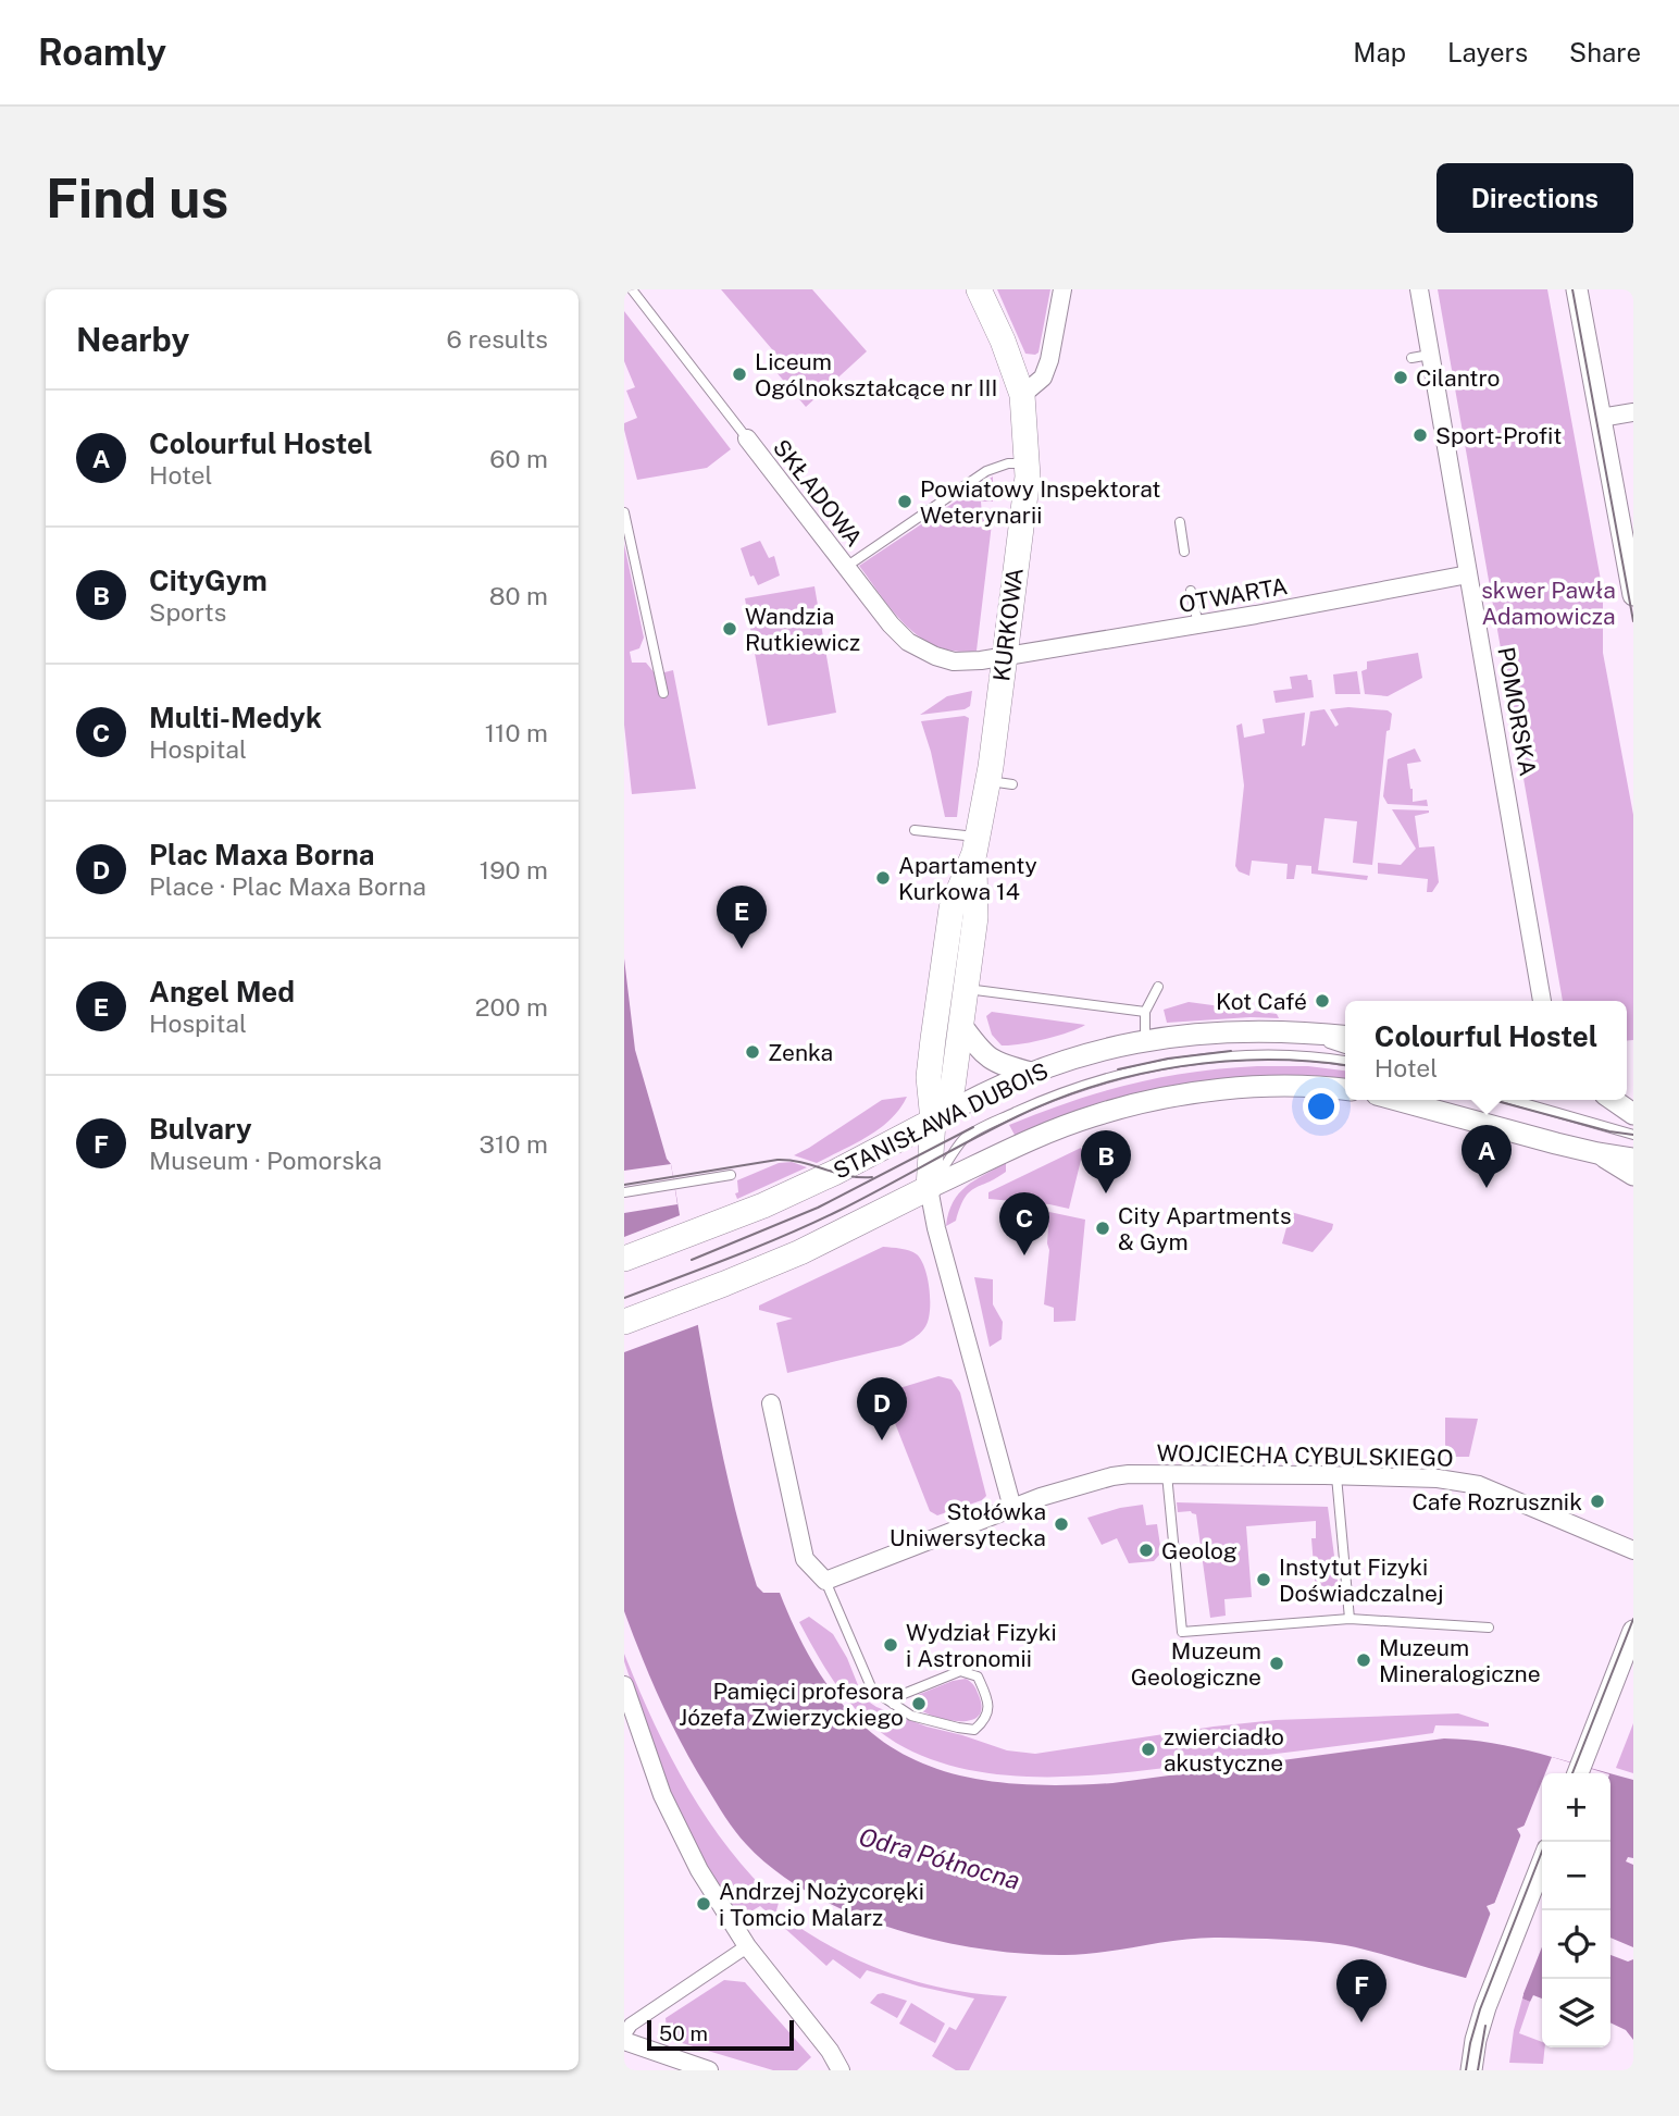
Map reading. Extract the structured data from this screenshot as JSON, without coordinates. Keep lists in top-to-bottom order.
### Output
{
  "streets": {
    "main road": ["KURKOWA", "STANISŁAWA DUBOIS"],
    "street": [
      "SKŁADOWA",
      "OTWARTA",
      "POMORSKA",
      "WOJCIECHA CYBULSKIEGO"
    ]
  },
  "crossings": [
    ["SKŁADOWA", "OTWARTA"],
    ["SKŁADOWA", "KURKOWA"],
    ["OTWARTA", "KURKOWA"],
    ["OTWARTA", "POMORSKA"],
    ["KURKOWA", "STANISŁAWA DUBOIS"]
  ],
  "water": ["Odra Północna"],
  "parks": ["skwer Pawła Adamowicza"],
  "places": [
    "Liceum Ogólnokształcące nr III",
    "Cilantro",
    "Sport-Profit",
    "Powiatowy Inspektorat Weterynarii",
    "Wandzia Rutkiewicz",
    "Apartamenty Kurkowa 14",
    "Kot Café",
    "Zenka",
    "City Apartments & Gym",
    "Cafe Rozrusznik",
    "Stołówka Uniwersytecka",
    "Geolog",
    "Instytut Fizyki Doświadczalnej",
    "Wydział Fizyki i Astronomii",
    "Muzeum Mineralogiczne",
    "Muzeum Geologiczne",
    "Pamięci profesora Józefa Zwierzyckiego",
    "zwierciadło akustyczne",
    "Andrzej Nożycoręki i Tomcio Malarz"
  ],
  "scale_bar": "50 m",
  "page": {
    "header": "Roamly",
    "nav": ["Map", "Layers", "Share"],
    "buttons": "Directions",
    "title": "Find us",
    "heading": ["Nearby", "6 results"],
    "list": [
      {
        "mark": "A",
        "name": "Colourful Hostel",
        "note": "Hotel",
        "value": "60 m"
      },
      {
        "mark": "B",
        "name": "CityGym",
        "note": "Sports",
        "value": "80 m"
      },
      {
        "mark": "C",
        "name": "Multi-Medyk",
        "note": "Hospital",
        "value": "110 m"
      },
      {
        "mark": "D",
        "name": "Plac Maxa Borna",
        "note": "Place · Plac Maxa Borna",
        "value": "190 m"
      },
      {
        "mark": "E",
        "name": "Angel Med",
        "note": "Hospital",
        "value": "200 m"
      },
      {
        "mark": "F",
        "name": "Bulvary",
        "note": "Museum · Pomorska",
        "value": "310 m"
      }
    ],
    "pins": [
      "E",
      "A",
      "B",
      "C",
      "D",
      "F"
    ],
    "popup": ["Colourful Hostel", "Hotel"],
    "map_buttons": ["+", "−"],
    "scale": "50 m"
  }
}
